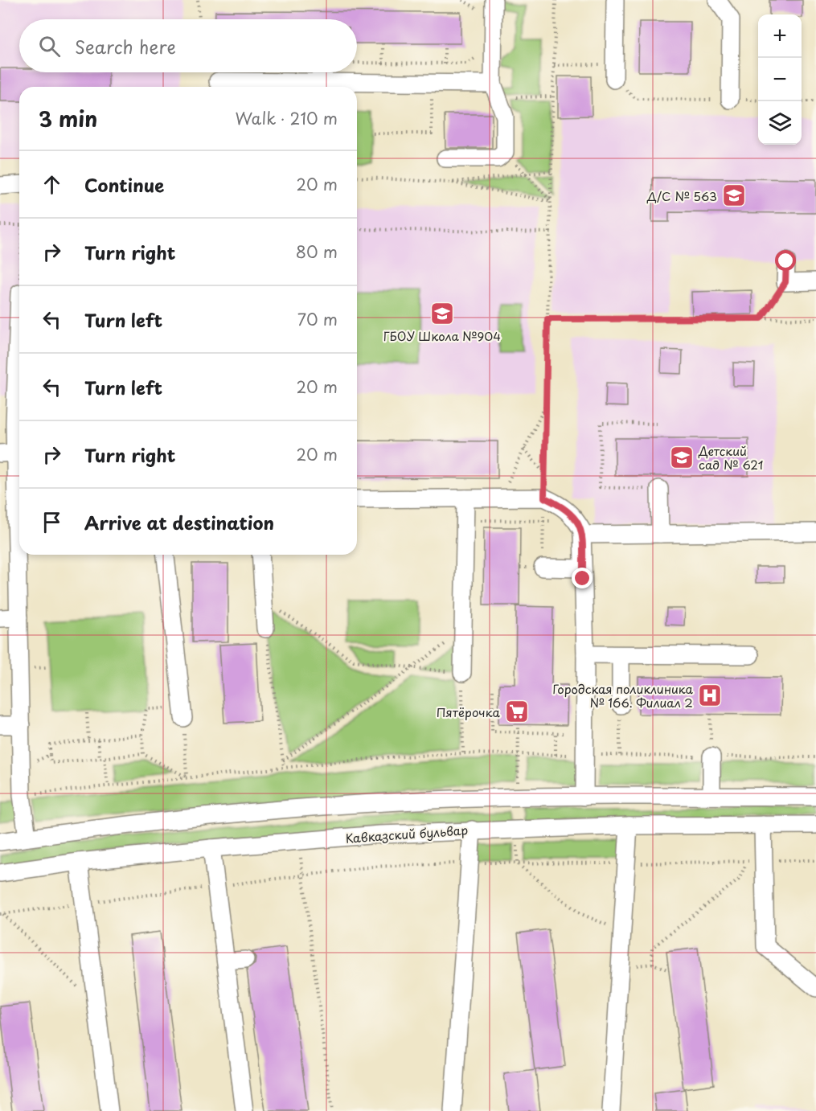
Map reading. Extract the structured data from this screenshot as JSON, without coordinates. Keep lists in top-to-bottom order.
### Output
{
  "streets": {
    "street": ["Кавказский бульвар"]
  },
  "places": {
    "school or university": ["Д/C № 563", "ГБОУ Школа №904", "Детский сад № 621"],
    "hospital": ["Городская поликлиника № 166. Филиал 2"],
    "supermarket": ["Пятёрочка"]
  },
  "page": {
    "map_buttons": ["+", "−"],
    "search": "Search here",
    "heading": ["3 min", "Walk · 210 m"],
    "list": [
      ["Continue", "20 m"],
      ["Turn right", "80 m"],
      ["Turn left", "70 m"],
      ["Turn left", "20 m"],
      ["Turn right", "20 m"],
      "Arrive at destination"
    ]
  }
}
